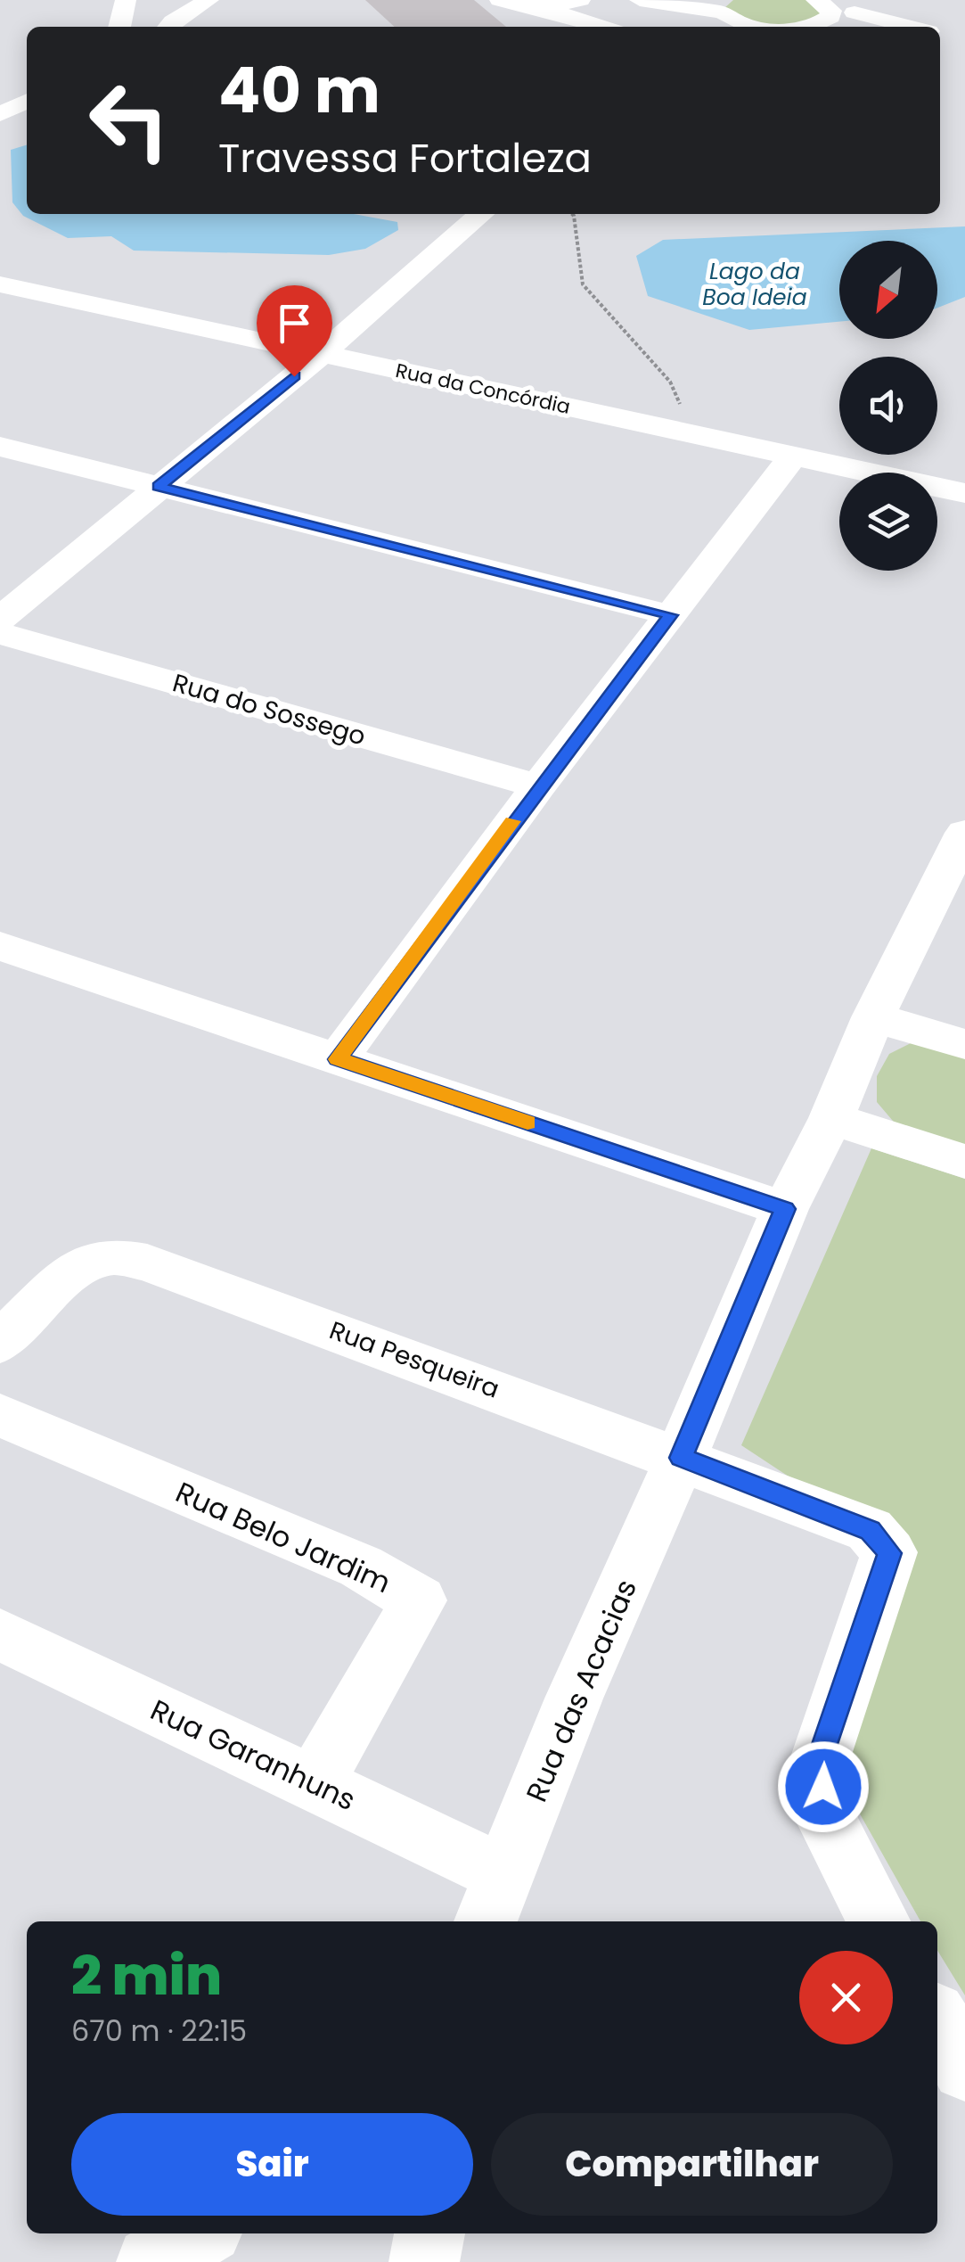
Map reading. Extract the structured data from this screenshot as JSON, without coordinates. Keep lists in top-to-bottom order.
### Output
{
  "streets": {
    "street": [
      "Rua da Concórdia",
      "Rua do Sossego",
      "Rua Pesqueira",
      "Rua Belo Jardim",
      "Rua das Acacias",
      "Rua Garanhuns"
    ]
  },
  "crossings": [
    ["Rua Pesqueira", "Rua das Acacias"],
    ["Rua Belo Jardim", "Rua Garanhuns"],
    ["Rua das Acacias", "Rua Garanhuns"]
  ],
  "water": ["Lago da Boa Ideia"],
  "north": "bottom left",
  "page": {
    "turn": ["40 m", "Travessa Fortaleza"],
    "heading": ["2 min", "670 m · 22:15"],
    "buttons": ["Sair", "Compartilhar"]
  }
}
